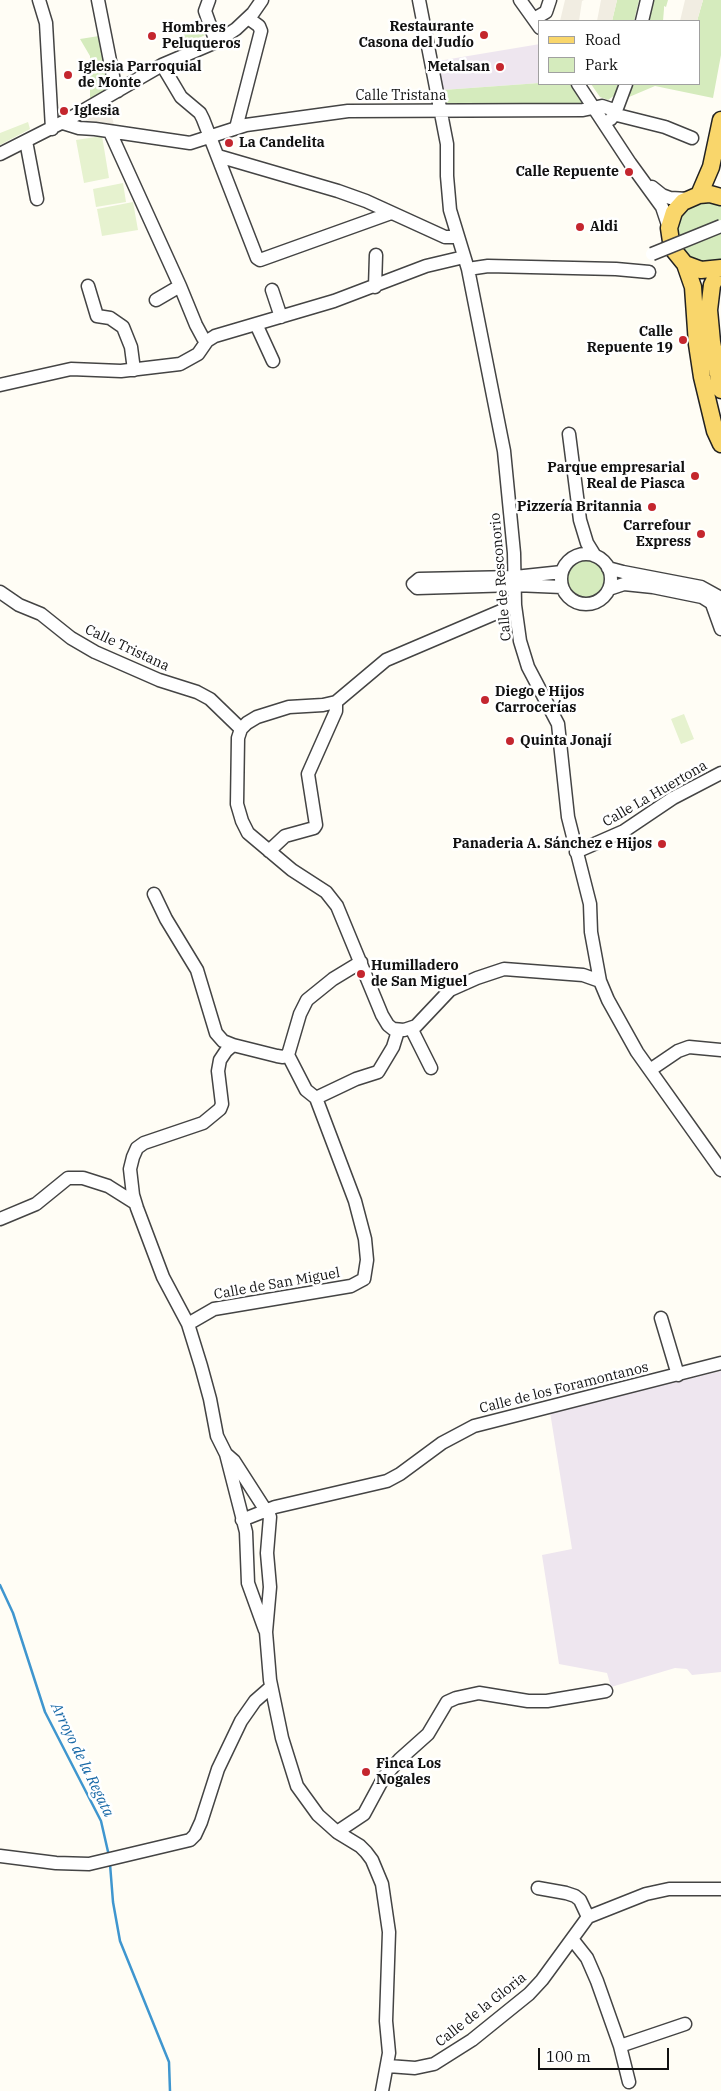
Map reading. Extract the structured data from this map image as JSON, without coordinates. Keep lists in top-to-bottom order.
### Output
{
  "streets": {
    "street": [
      "Calle Tristana",
      "Calle de Resconorio",
      "Calle La Huertona",
      "Calle de San Miguel",
      "Calle de los Foramontanos",
      "Calle de la Gloria"
    ]
  },
  "crossings": [
    ["Calle Tristana", "Calle de Resconorio"],
    ["Calle de Resconorio", "Calle La Huertona"]
  ],
  "water": ["Arroyo de la Regata"],
  "places": [
    "Restaurante Casona del Judío",
    "Hombres Peluqueros",
    "Metalsan",
    "Iglesia Parroquial de Monte",
    "Iglesia",
    "La Candelita",
    "Calle Repuente",
    "Aldi",
    "Calle Repuente 19",
    "Parque empresarial Real de Piasca",
    "Pizzería Britannia",
    "Carrefour Express",
    "Diego e Hijos Carrocerías",
    "Quinta Jonají",
    "Panaderia A. Sánchez e Hijos",
    "Humilladero de San Miguel",
    "Finca Los Nogales"
  ],
  "legend": ["Road", "Park"],
  "scale_bar": "100 m"
}
